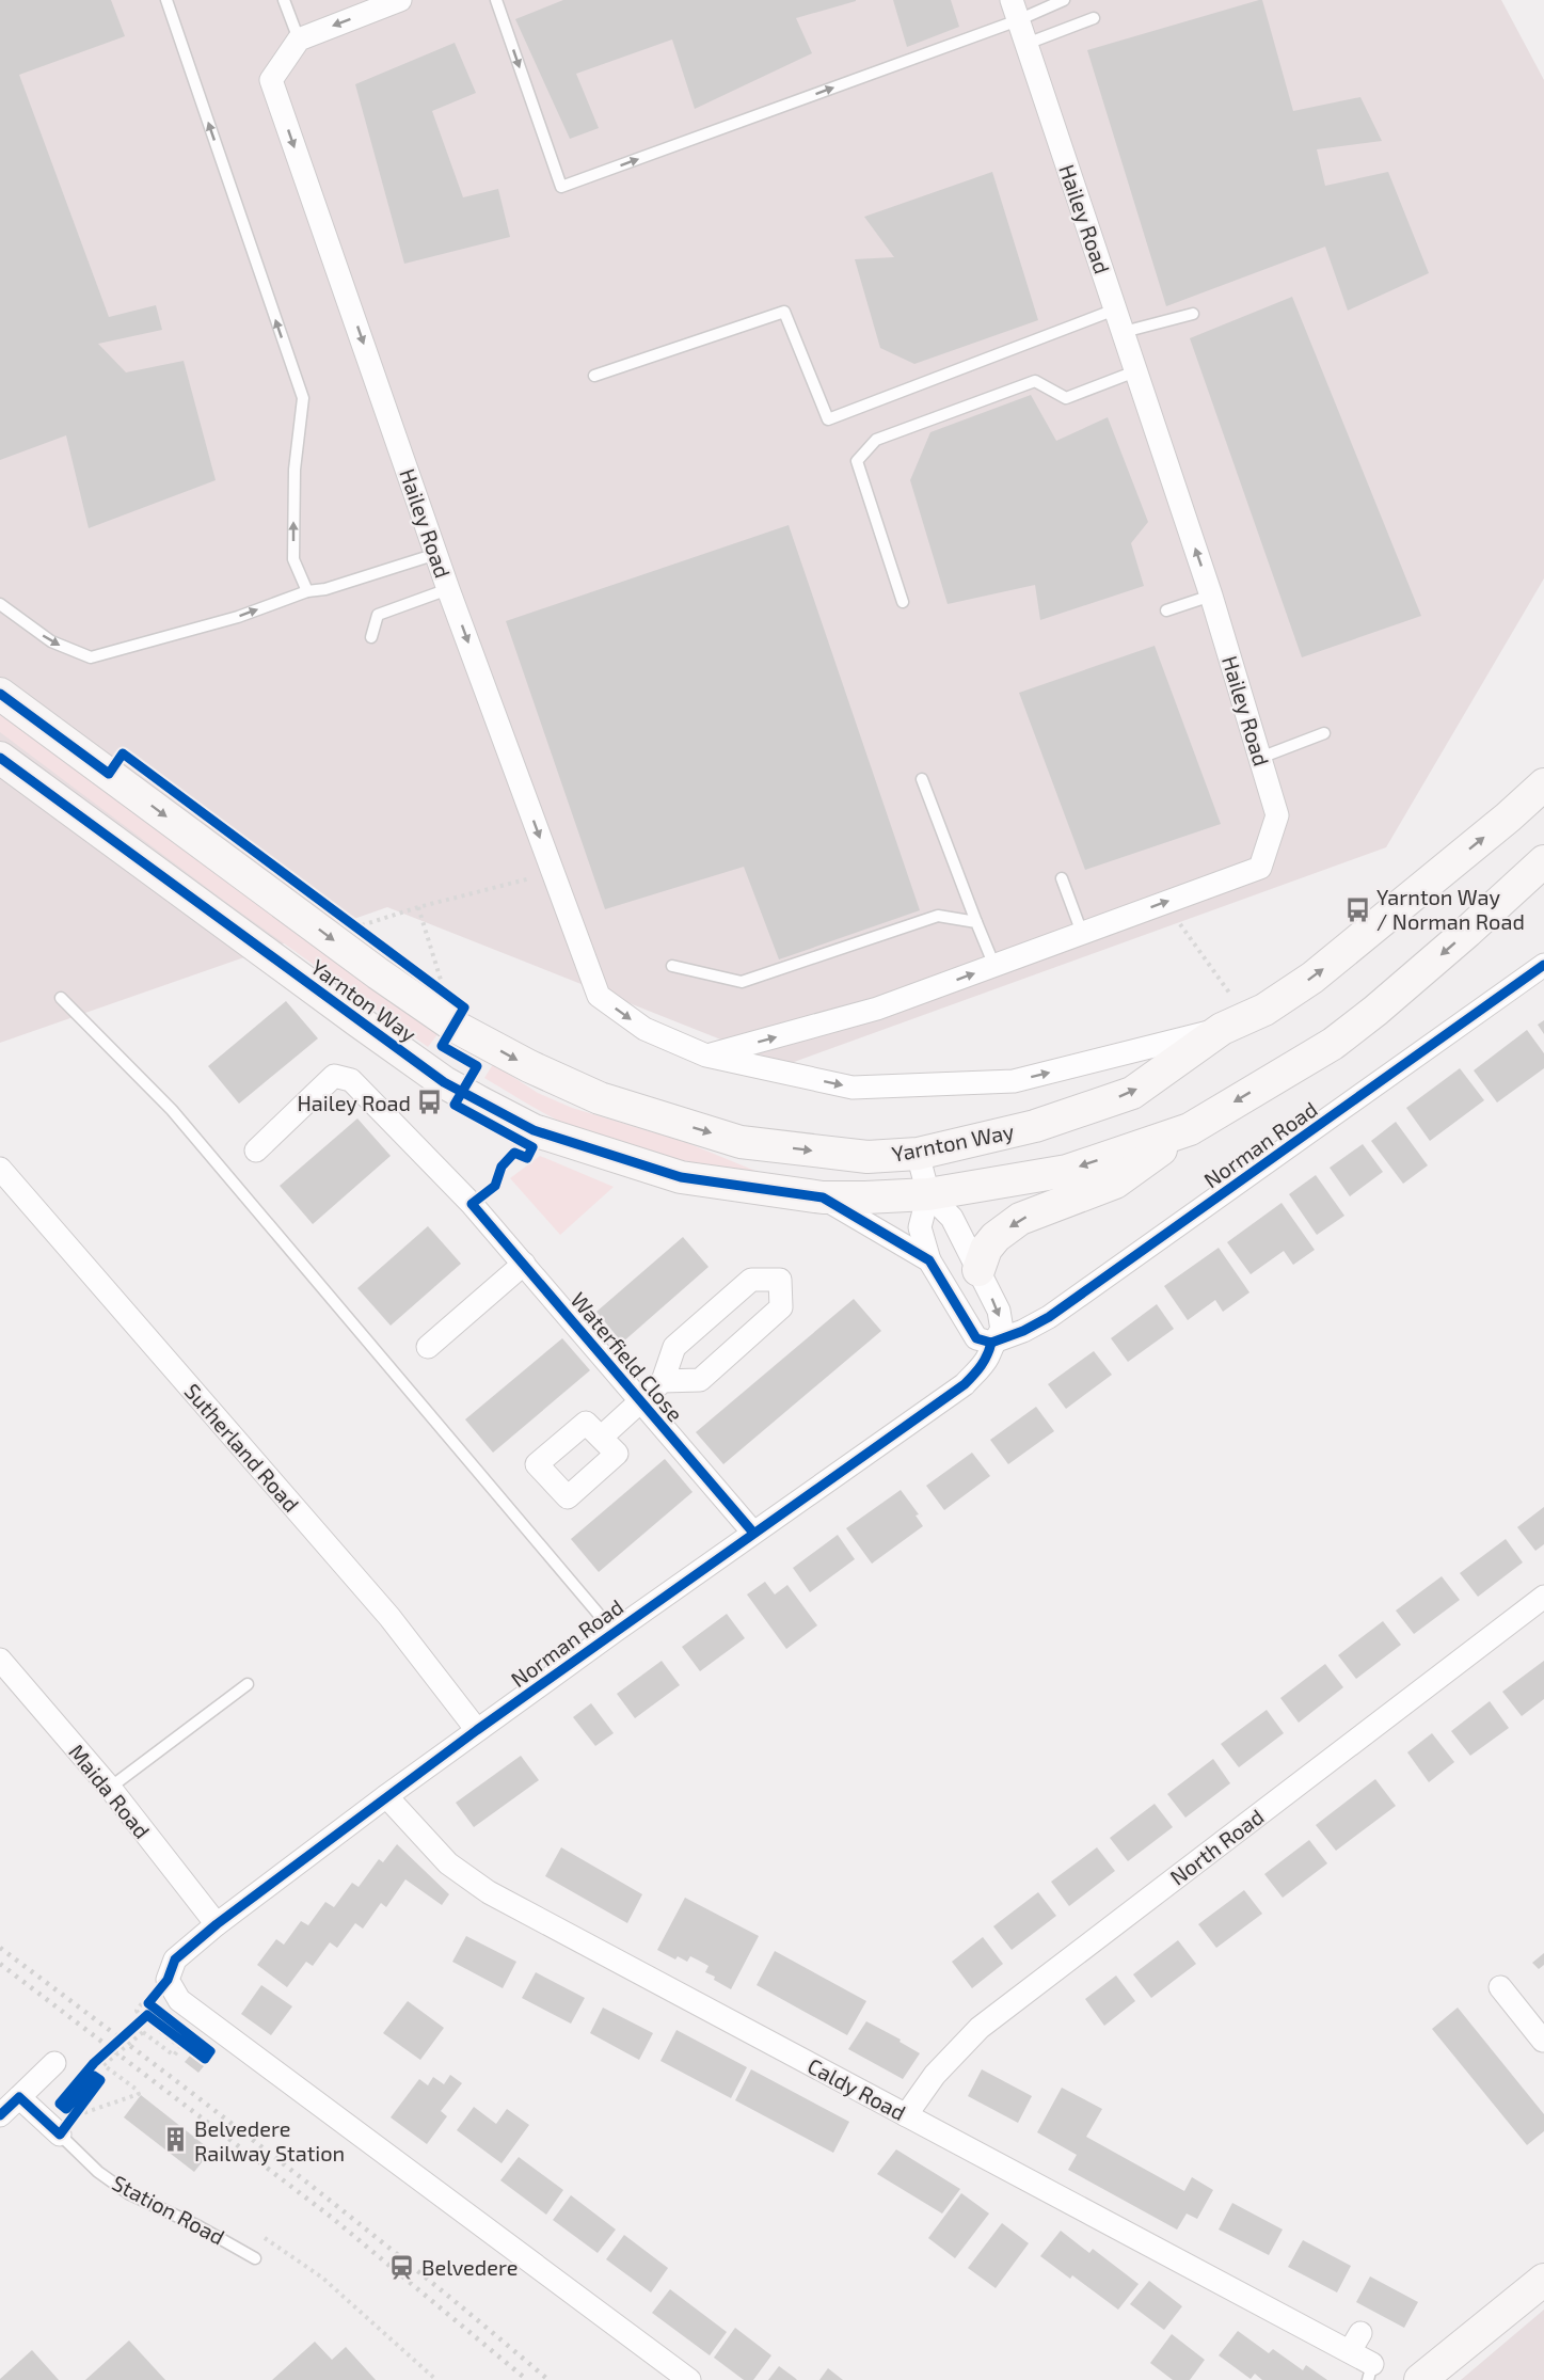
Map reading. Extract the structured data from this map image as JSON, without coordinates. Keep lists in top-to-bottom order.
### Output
{
  "streets": {
    "street": [
      "Hailey Road",
      "Yarnton Way",
      "Norman Road",
      "Waterfield Close",
      "Sutherland Road",
      "Maida Road",
      "North Road",
      "Caldy Road",
      "Station Road"
    ]
  },
  "crossings": [
    ["Hailey Road", "Yarnton Way"],
    ["Yarnton Way", "Norman Road"],
    ["Norman Road", "Waterfield Close"],
    ["Norman Road", "Sutherland Road"],
    ["Norman Road", "Maida Road"],
    ["Norman Road", "Caldy Road"],
    ["North Road", "Caldy Road"]
  ],
  "places": {
    "bus stop": ["Yarnton Way / Norman Road", "Hailey Road"],
    "building": ["Belvedere Railway Station"],
    "station": ["Belvedere"]
  }
}
